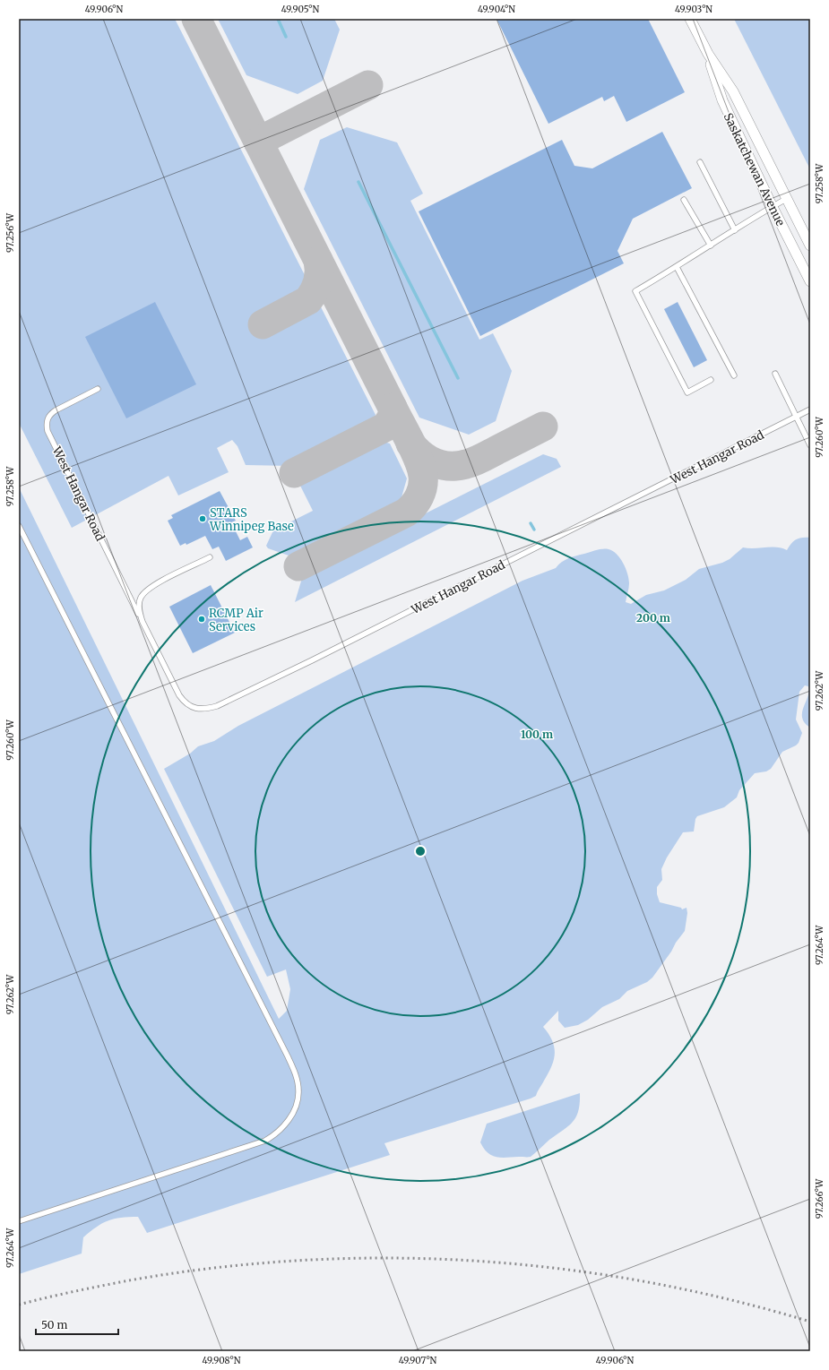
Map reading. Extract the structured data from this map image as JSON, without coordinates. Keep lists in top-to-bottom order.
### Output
{
  "streets": {
    "street": ["Saskatchewan Avenue"],
    "lane": ["West Hangar Road"]
  },
  "places": ["STARS Winnipeg Base", "RCMP Air Services"],
  "scale_bar": "50 m",
  "coordinates": [
    "49.906°N",
    "49.905°N",
    "49.904°N",
    "49.903°N",
    "97.258°W",
    "97.256°W",
    "97.260°W",
    "97.262°W",
    "97.264°W",
    "97.266°W",
    "49.908°N",
    "49.907°N"
  ],
  "rings": ["200 m", "100 m"]
}
